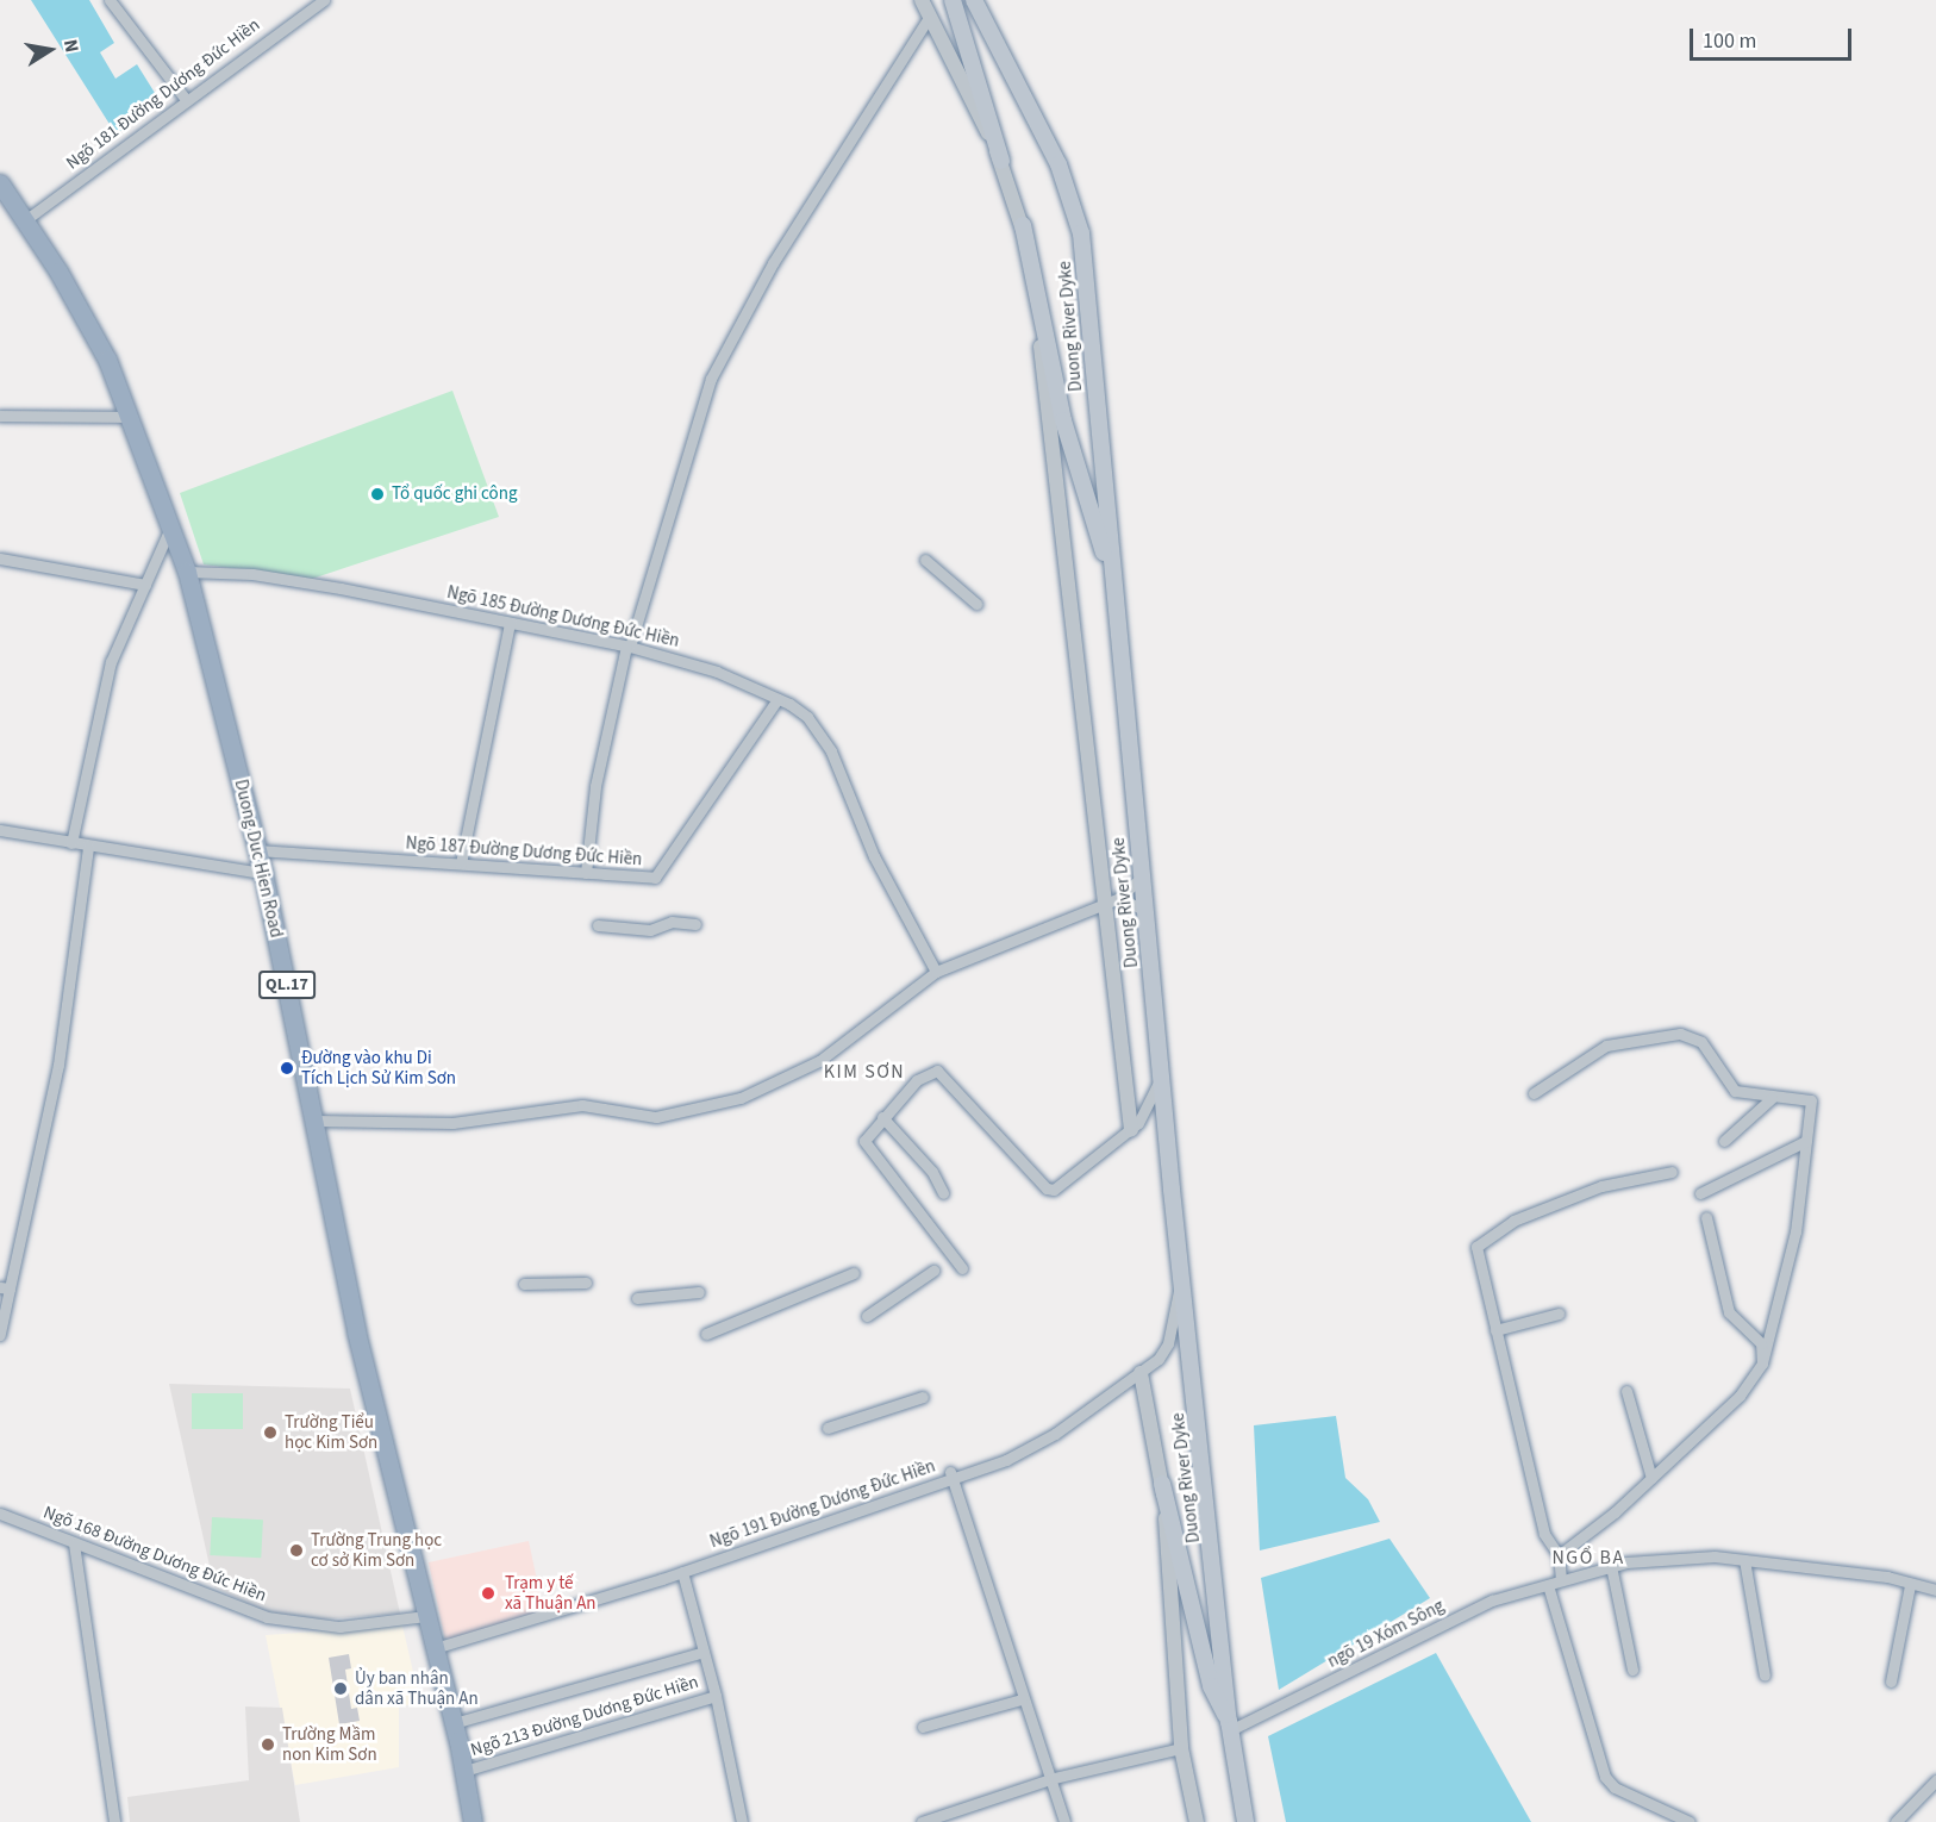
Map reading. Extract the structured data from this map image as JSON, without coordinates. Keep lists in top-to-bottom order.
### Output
{
  "streets": {
    "highway": ["Duong Duc Hien Road", "QL.17"],
    "main road": ["Duong River Dyke"],
    "street": [
      "Ngõ 181 Đường Dương Đức Hiền",
      "Ngõ 185 Đường Dương Đức Hiền",
      "Ngõ 187 Đường Dương Đức Hiền",
      "Ngõ 191 Đường Dương Đức Hiền",
      "Ngõ 168 Đường Dương Đức Hiền",
      "ngõ 19 Xóm Sông",
      "Ngõ 213 Đường Dương Đức Hiền"
    ]
  },
  "crossings": [
    ["Ngõ 181 Đường Dương Đức Hiền", "Duong Duc Hien Road"],
    ["Duong River Dyke", "Ngõ 191 Đường Dương Đức Hiền"],
    ["Duong River Dyke", "ngõ 19 Xóm Sông"],
    ["Ngõ 185 Đường Dương Đức Hiền", "Ngõ 187 Đường Dương Đức Hiền"],
    ["Ngõ 185 Đường Dương Đức Hiền", "Duong Duc Hien Road"],
    ["Ngõ 187 Đường Dương Đức Hiền", "Duong Duc Hien Road"],
    ["Duong Duc Hien Road", "Ngõ 191 Đường Dương Đức Hiền"],
    ["Duong Duc Hien Road", "Ngõ 168 Đường Dương Đức Hiền"],
    ["Duong Duc Hien Road", "Ngõ 213 Đường Dương Đức Hiền"]
  ],
  "districts": ["KIM SƠN", "NGỔ BA"],
  "places": [
    "Tổ quốc ghi công",
    "Đường vào khu Di Tích Lịch Sử Kim Sơn",
    "Trường Tiểu học Kim Sơn",
    "Trường Trung học cơ sở Kim Sơn",
    "Trạm y tế xã Thuận An",
    "Ủy ban nhân dân xã Thuận An",
    "Trường Mầm non Kim Sơn"
  ],
  "scale_bar": "100 m",
  "north": "right"
}
